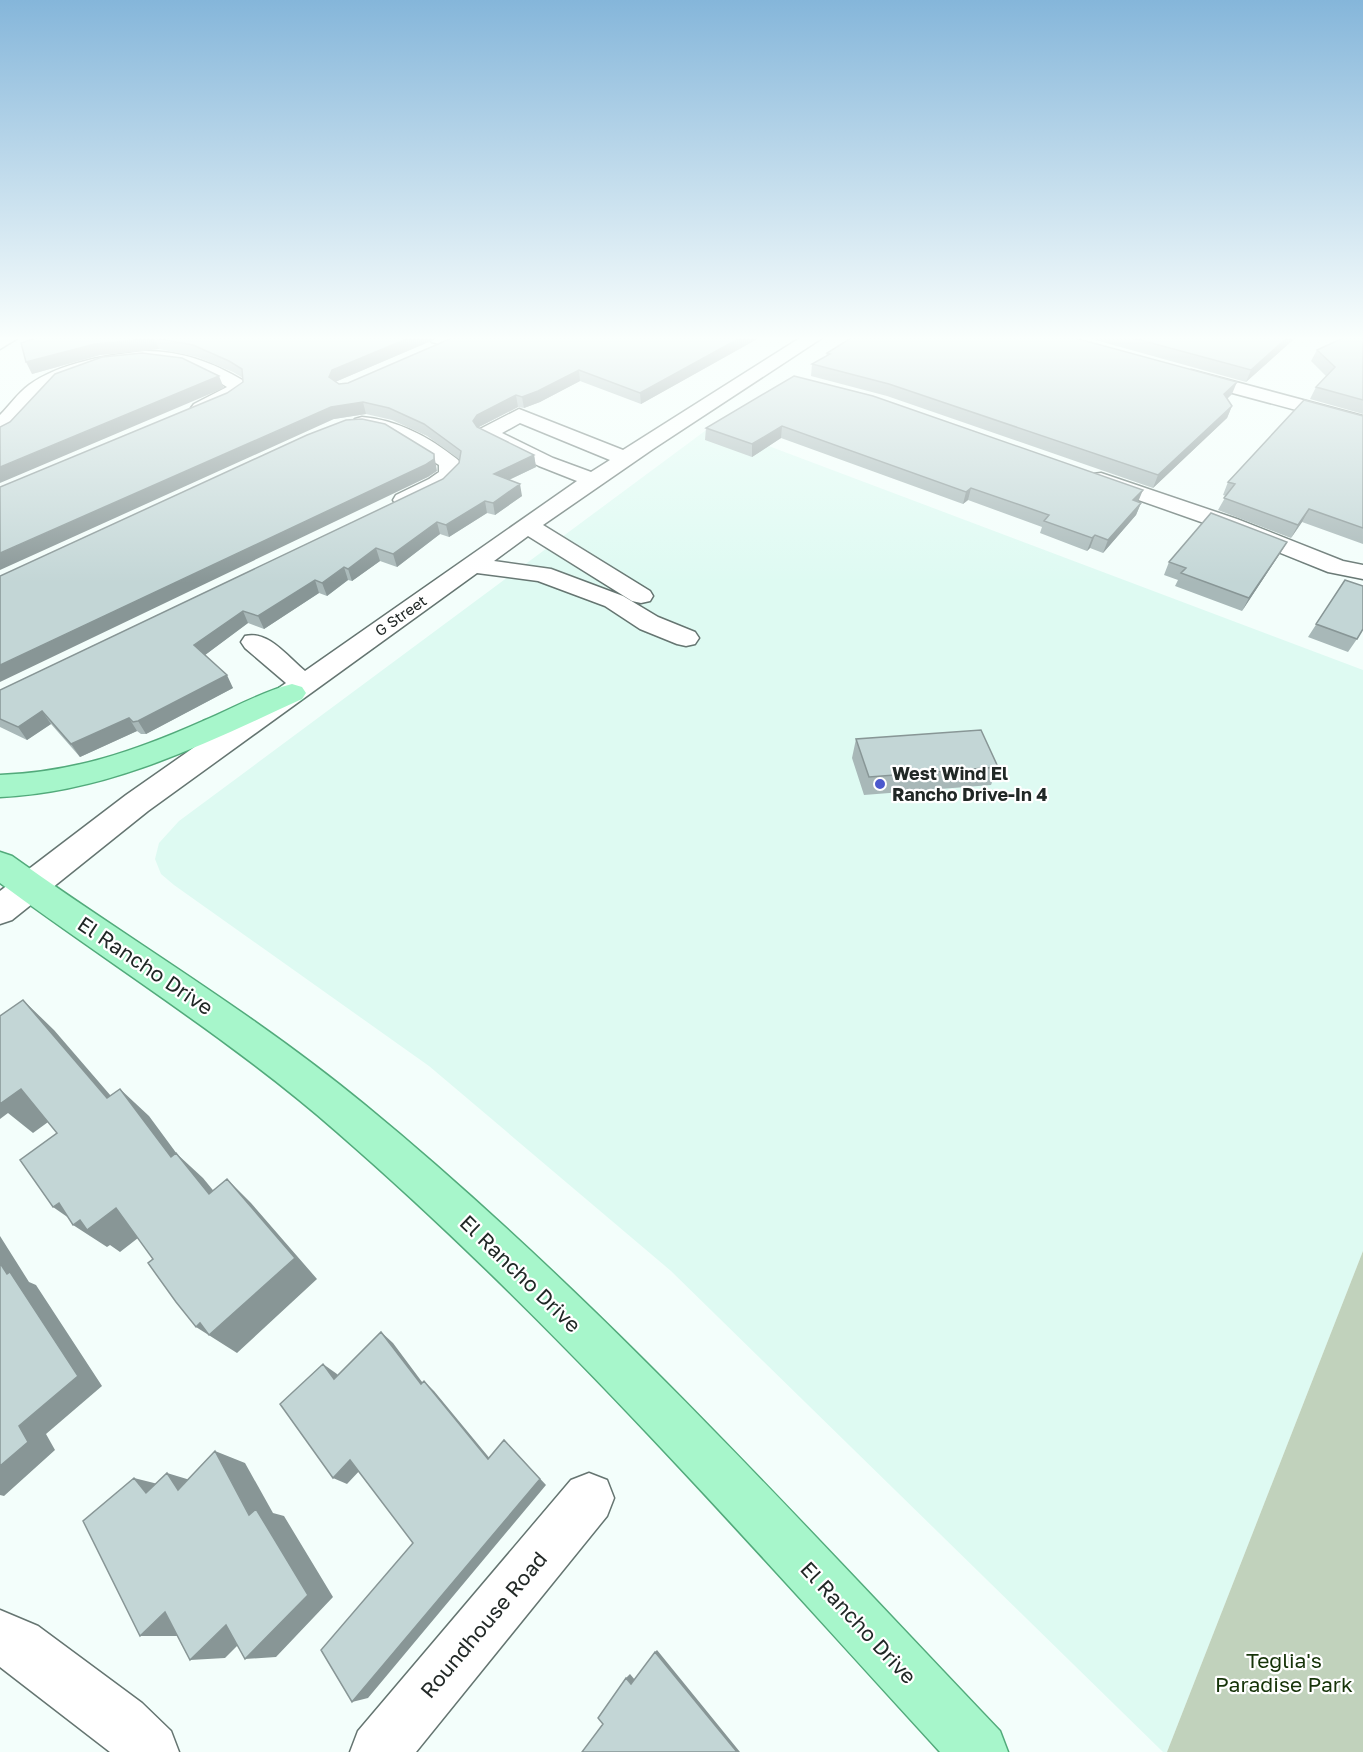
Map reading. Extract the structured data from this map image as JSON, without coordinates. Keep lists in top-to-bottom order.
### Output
{
  "streets": {
    "main road": ["El Rancho Drive"],
    "street": ["G Street", "Roundhouse Road"]
  },
  "crossings": [
    ["G Street", "El Rancho Drive"]
  ],
  "parks": ["Teglia's Paradise Park"],
  "places": ["West Wind El Rancho Drive-In 4"]
}
